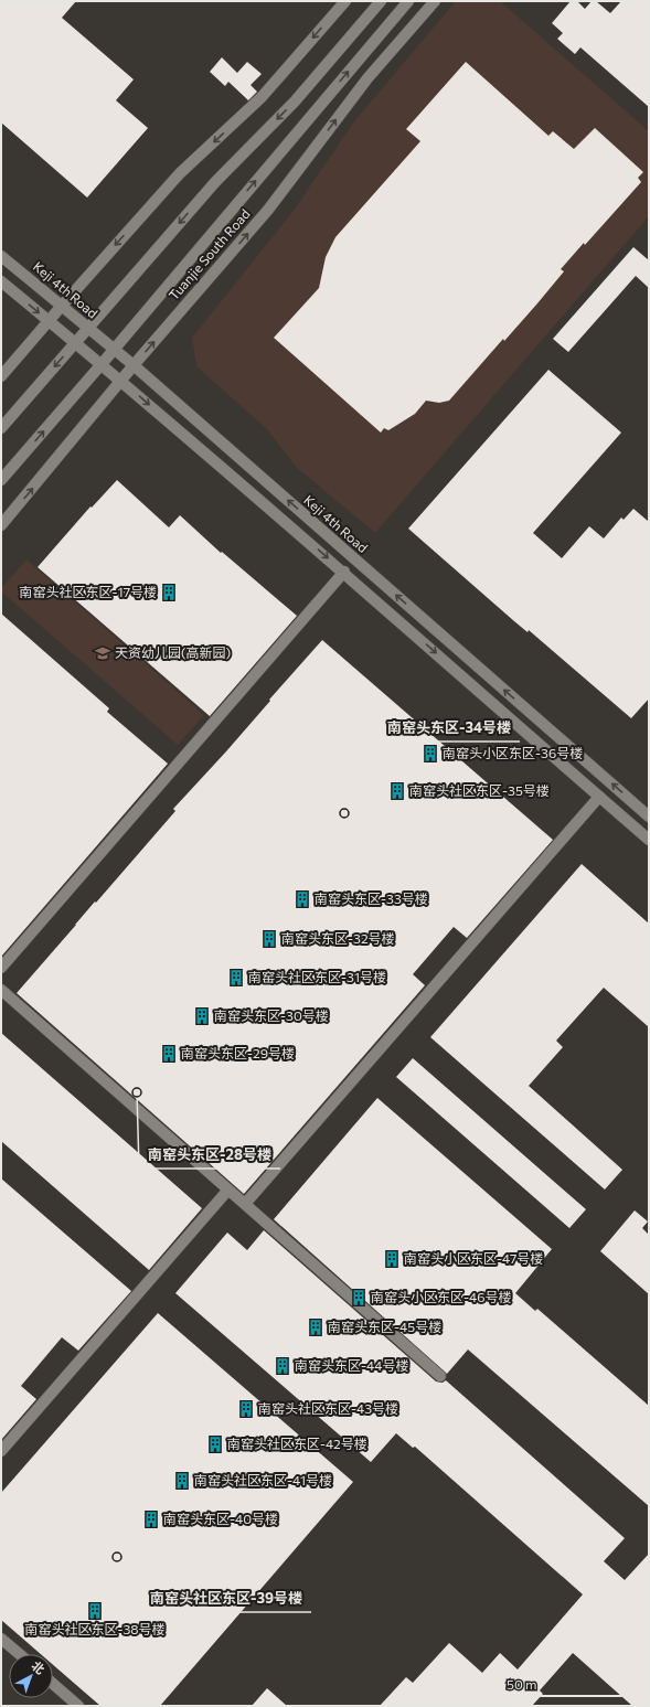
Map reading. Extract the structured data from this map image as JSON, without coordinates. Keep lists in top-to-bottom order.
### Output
{
  "streets": {
    "street": ["Tuanjie South Road", "Keji 4th Road"]
  },
  "crossings": [
    ["Tuanjie South Road", "Keji 4th Road"]
  ],
  "places": {
    "building": [
      "南窑头社区东区-17号楼",
      "南窑头小区东区-36号楼",
      "南窑头社区东区-35号楼",
      "南窑头东区-33号楼",
      "南窑头东区-32号楼",
      "南窑头社区东区-31号楼",
      "南窑头东区-30号楼",
      "南窑头东区-29号楼",
      "南窑头小区东区-47号楼",
      "南窑头小区东区-46号楼",
      "南窑头东区-45号楼",
      "南窑头东区-44号楼",
      "南窑头社区东区-43号楼",
      "南窑头社区东区-42号楼",
      "南窑头社区东区-41号楼",
      "南窑头东区-40号楼",
      "南窑头社区东区-38号楼"
    ],
    "school or university": ["天资幼儿园(高新园)"],
    "other": ["南窑头东区-34号楼", "南窑头东区-28号楼", "南窑头社区东区-39号楼"]
  },
  "scale_bar": "50 m",
  "north": "top right"
}
